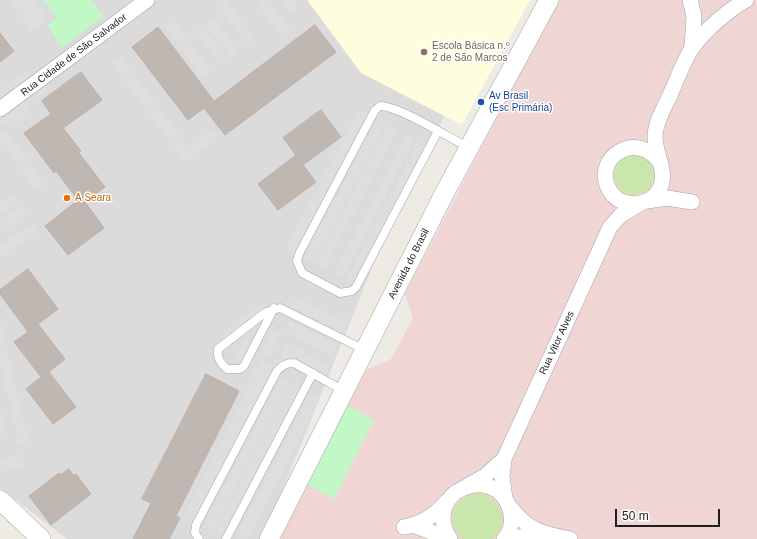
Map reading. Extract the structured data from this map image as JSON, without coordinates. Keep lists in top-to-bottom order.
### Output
{
  "streets": {
    "street": ["Rua Cidade de São Salvador", "Avenida do Brasil", "Rua Vitor Alves"]
  },
  "places": ["Escola Básica n.º 2 de São Marcos", "Av Brasil (Esc Primária)", "A Seara"],
  "scale_bar": "50 m"
}
